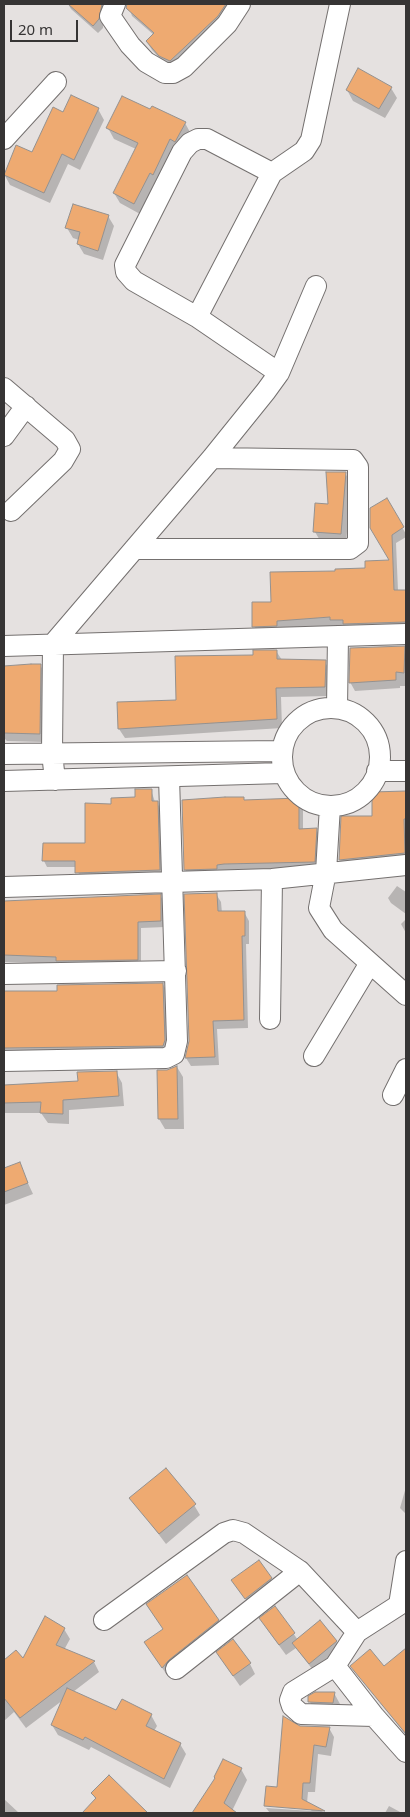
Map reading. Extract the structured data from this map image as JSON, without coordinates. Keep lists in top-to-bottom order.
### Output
{
  "scale_bar": "20 m"
}
